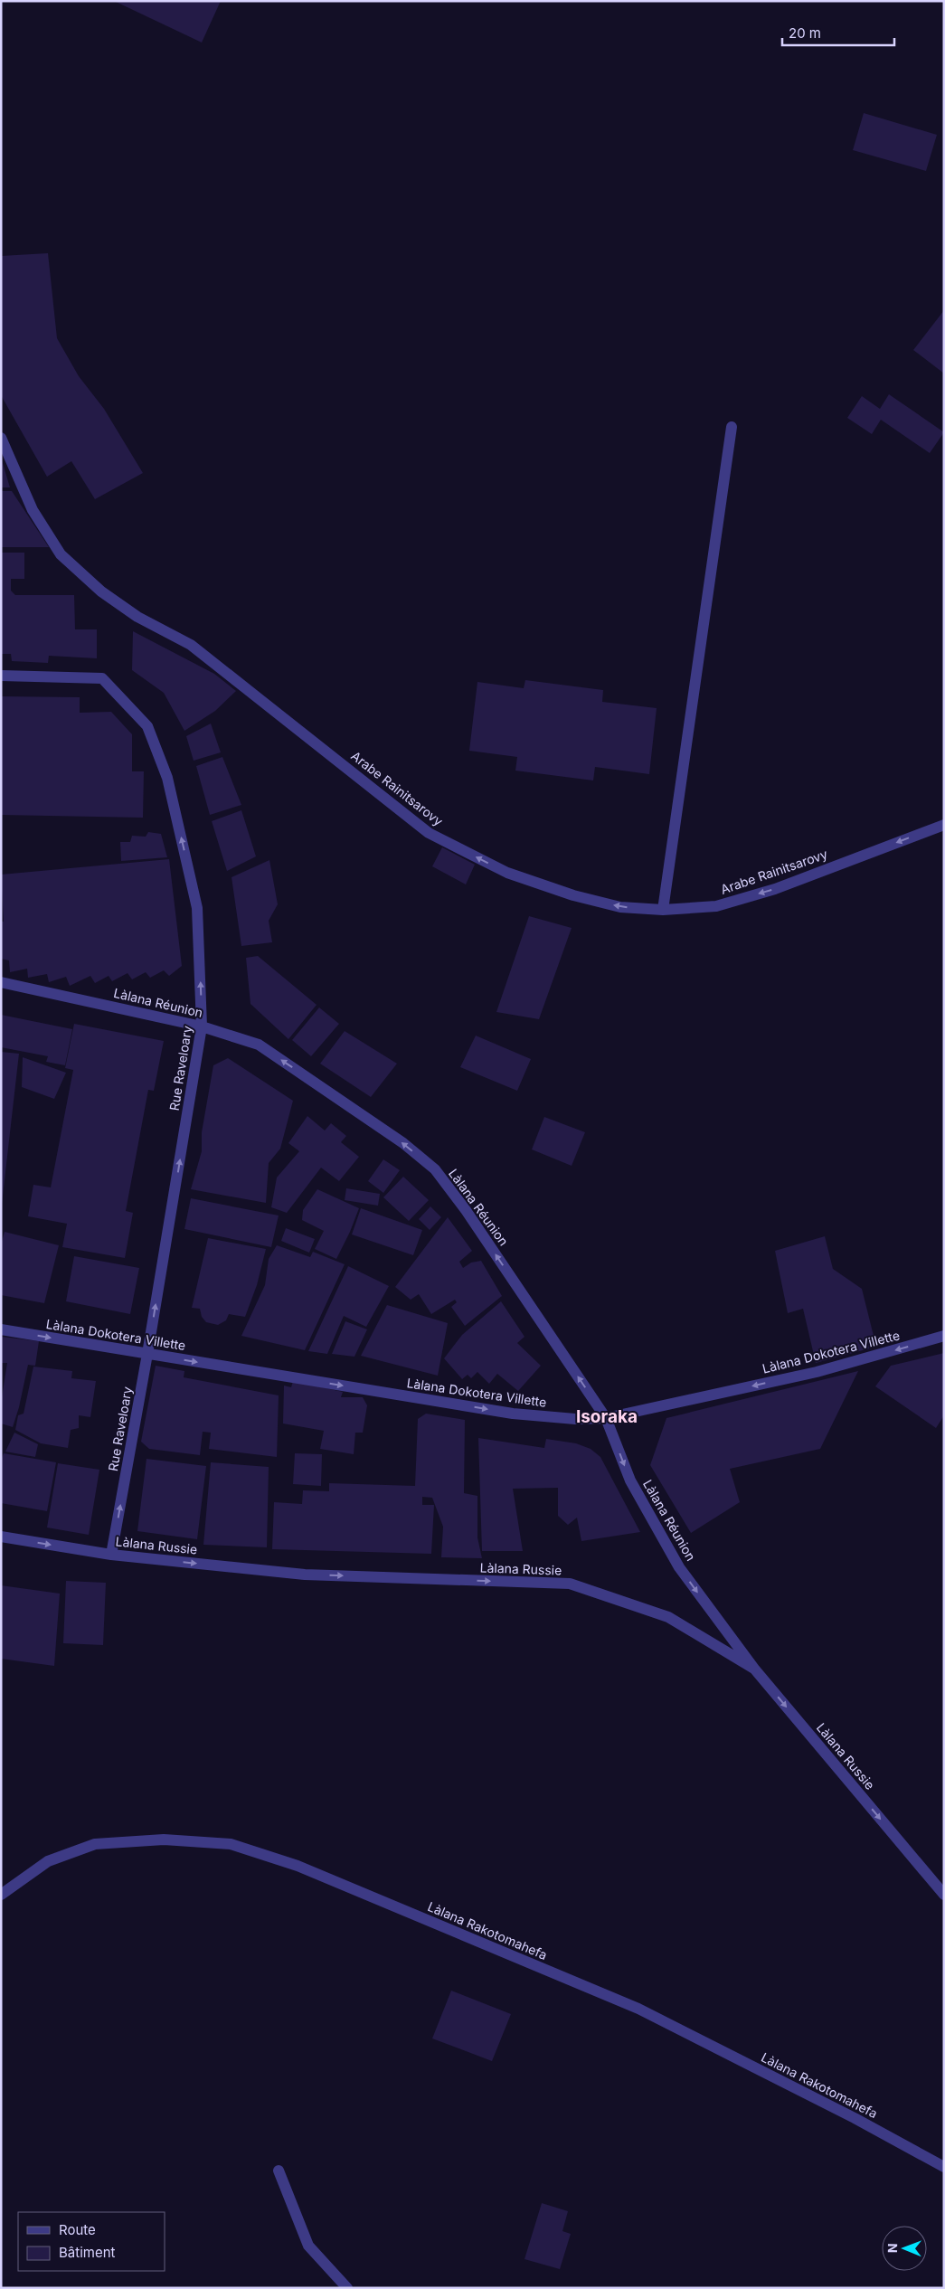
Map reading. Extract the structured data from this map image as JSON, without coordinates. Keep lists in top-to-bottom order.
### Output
{
  "streets": {
    "street": [
      "Arabe Rainitsarovy",
      "Làlana Réunion",
      "Rue Raveloary",
      "Làlana Dokotera Villette",
      "Làlana Russie",
      "Làlana Rakotomahefa"
    ]
  },
  "crossings": [
    ["Làlana Réunion", "Rue Raveloary"],
    ["Làlana Réunion", "Làlana Dokotera Villette"],
    ["Làlana Réunion", "Làlana Russie"],
    ["Rue Raveloary", "Làlana Dokotera Villette"],
    ["Rue Raveloary", "Làlana Russie"]
  ],
  "one_way": ["Arabe Rainitsarovy", "Rue Raveloary", "Làlana Russie"],
  "districts": ["Isoraka"],
  "legend": ["Route", "Bâtiment"],
  "scale_bar": "20 m",
  "north": "left"
}
